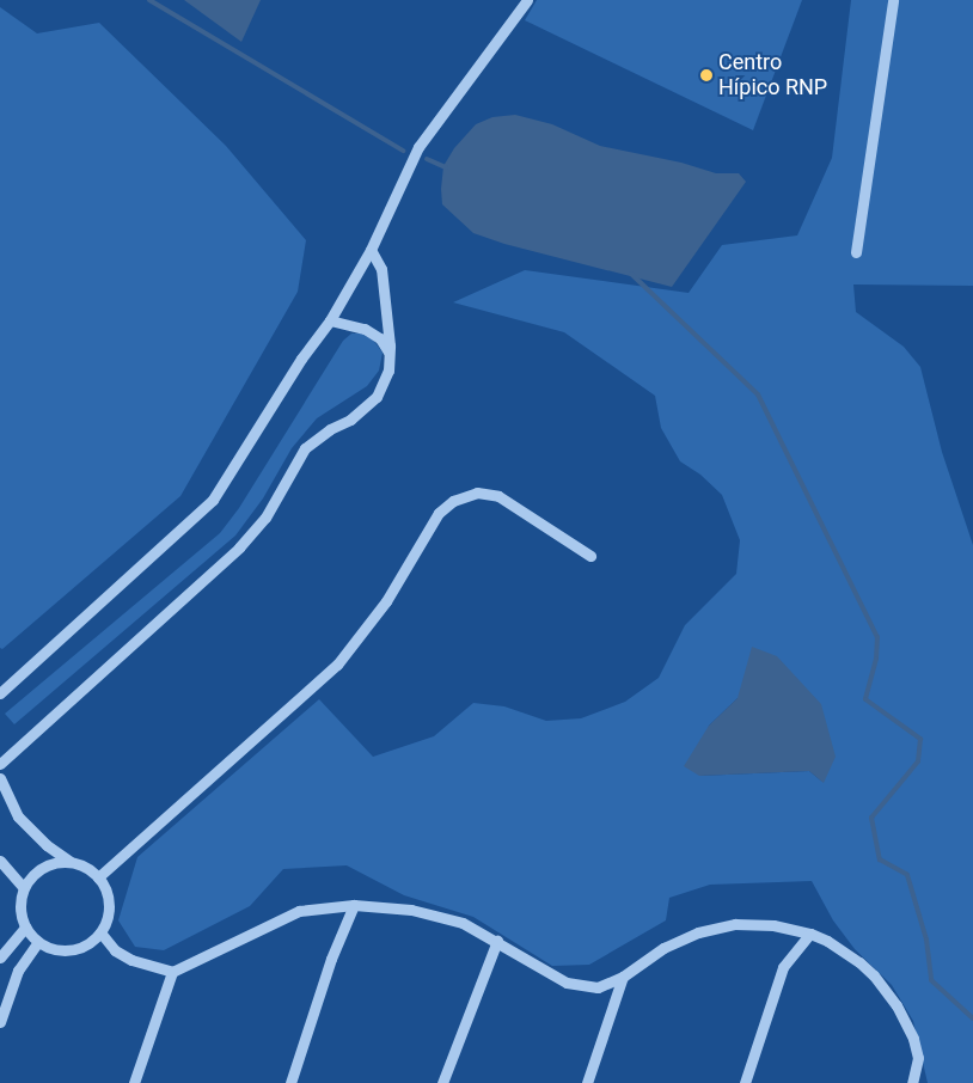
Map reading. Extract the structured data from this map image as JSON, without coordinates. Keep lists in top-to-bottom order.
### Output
{
  "places": ["Centro Hípico RNP"]
}
